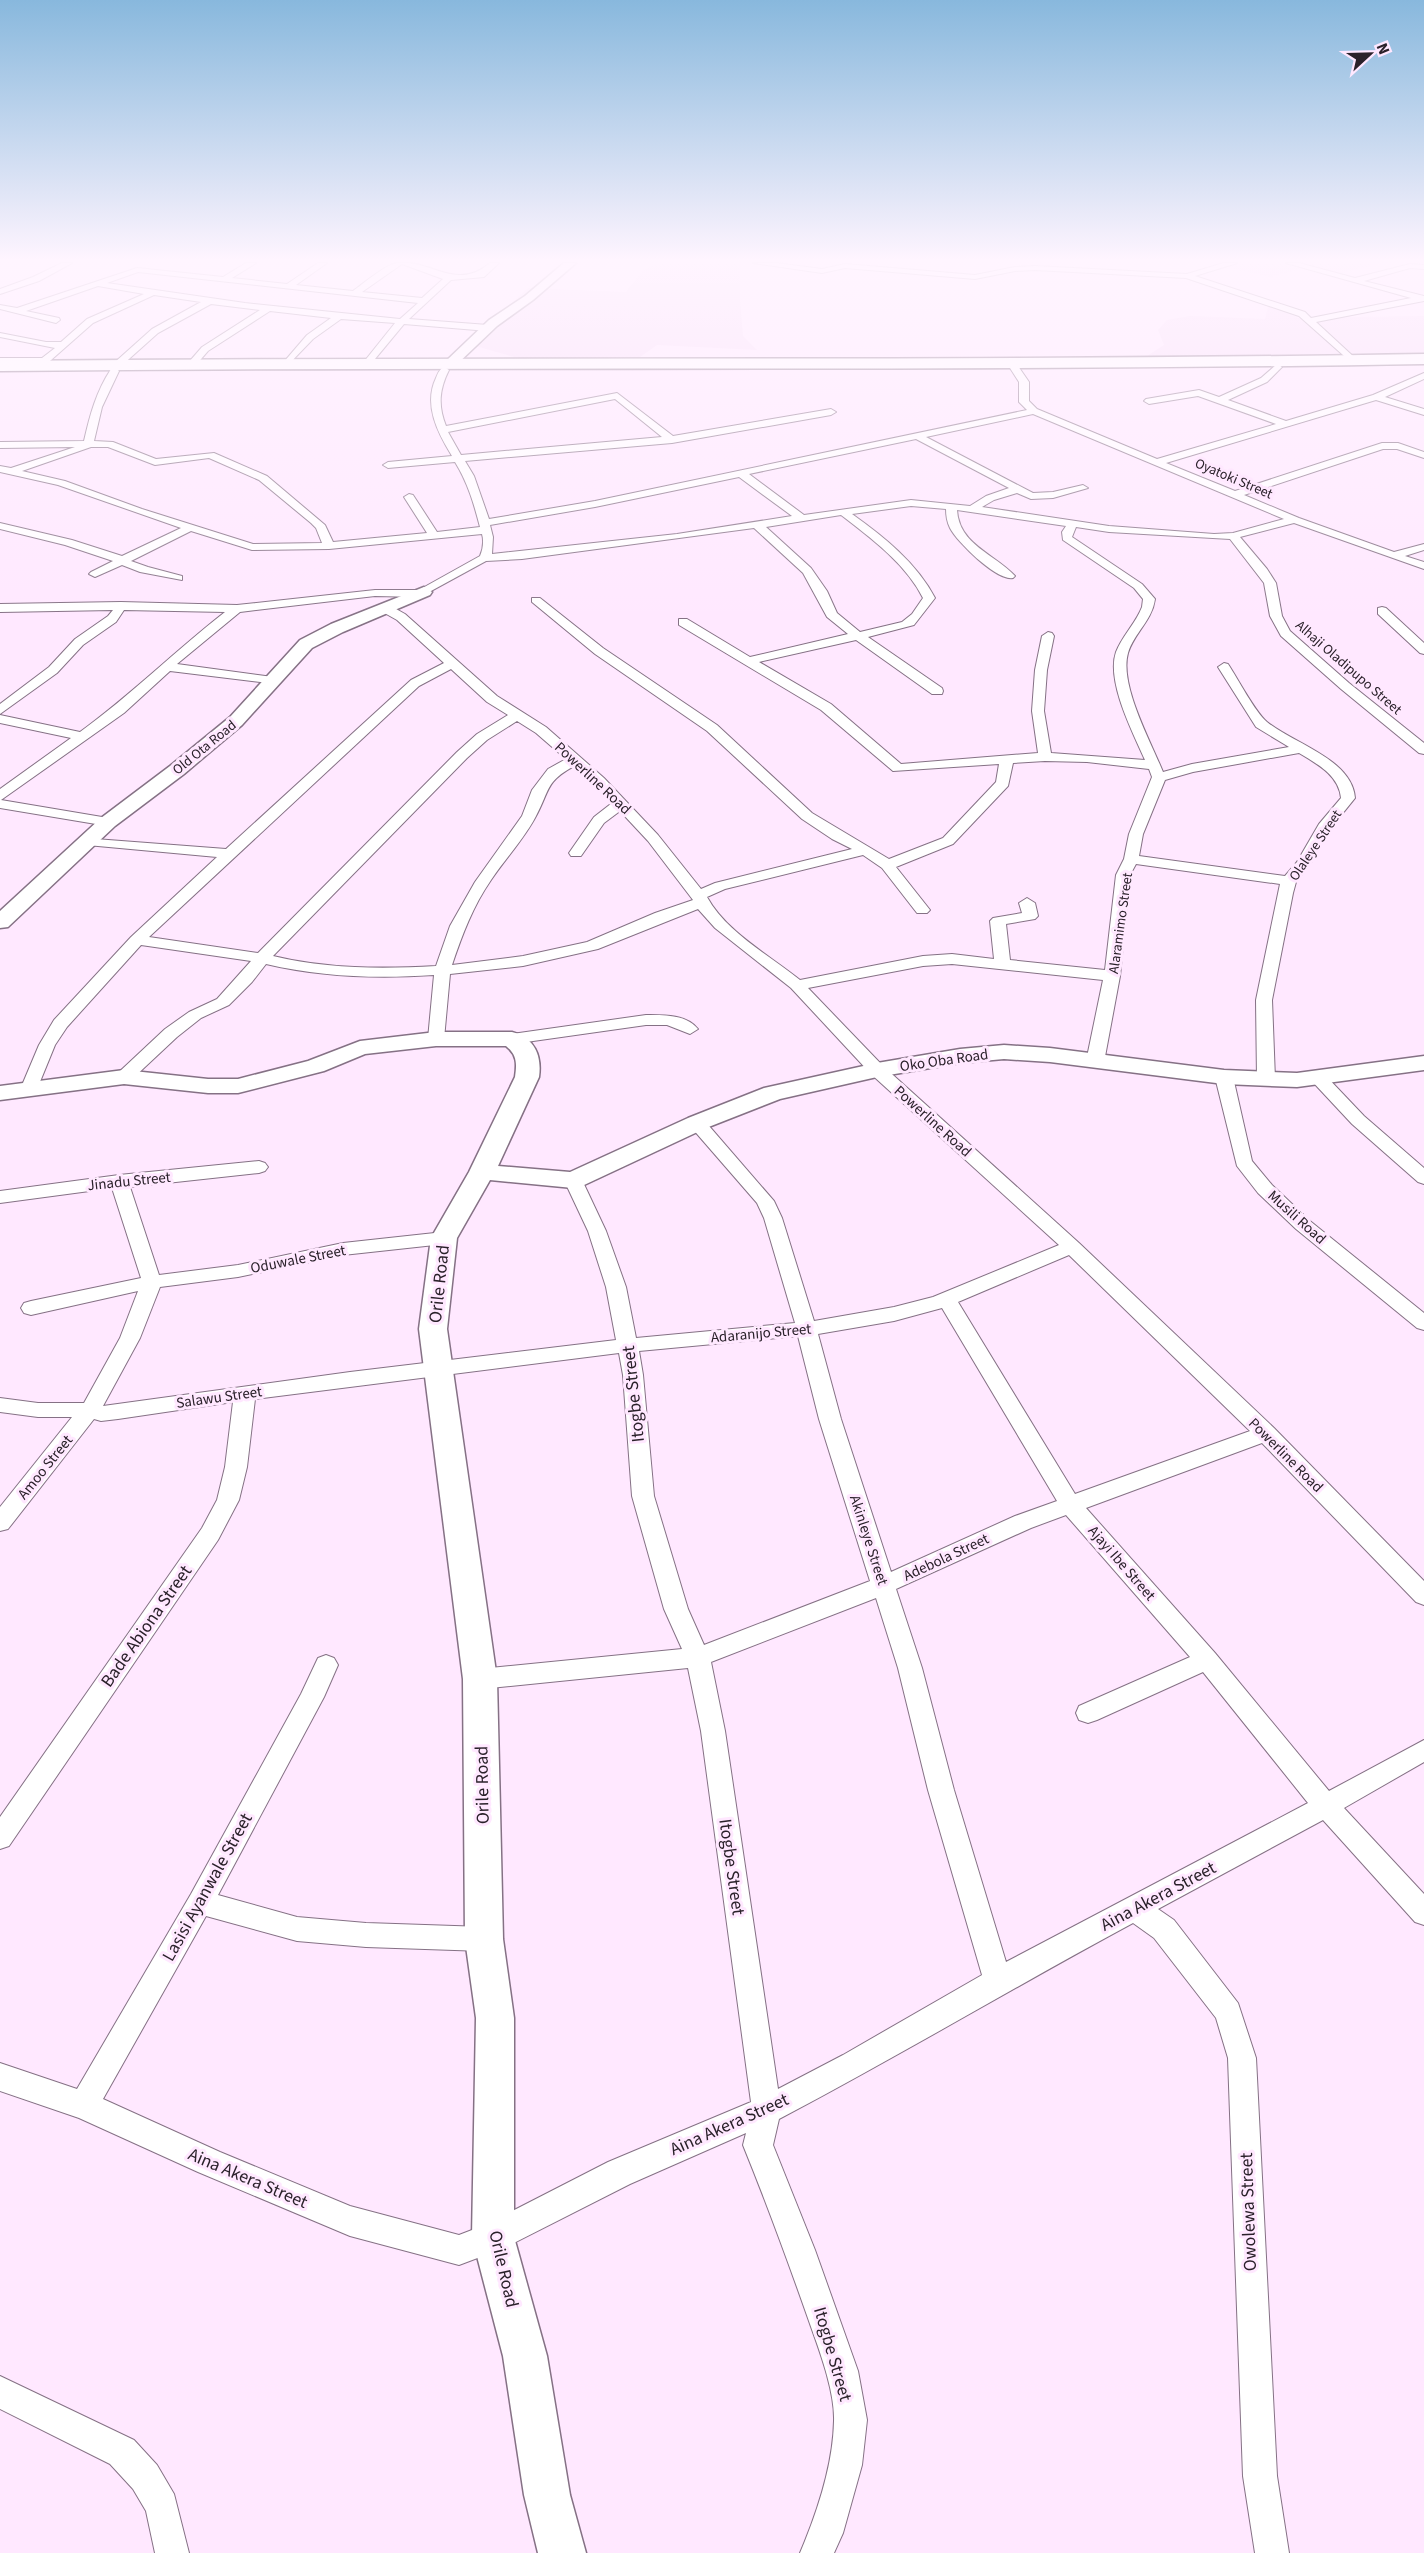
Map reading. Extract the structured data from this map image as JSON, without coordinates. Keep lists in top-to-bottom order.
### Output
{
  "streets": {
    "street": [
      "Oyatoki Street",
      "Alhaji Oladipupo Street",
      "Old Ota Road",
      "Powerline Road",
      "Olaleye Street",
      "Alaramimo Street",
      "Oko Oba Road",
      "Jinadu Street",
      "Musili Road",
      "Oduwale Street",
      "Orile Road",
      "Adaranijo Street",
      "Itogbe Street",
      "Salawu Street",
      "Amoo Street",
      "Akinleye Street",
      "Adebola Street",
      "Ajayi Ibe Street",
      "Bade Abiona Street",
      "Lasisi Ayanwale Street",
      "Aina Akera Street",
      "Owolewa Street"
    ]
  },
  "crossings": [
    ["Old Ota Road", "Powerline Road"],
    ["Powerline Road", "Oko Oba Road"],
    ["Powerline Road", "Adaranijo Street"],
    ["Powerline Road", "Adebola Street"],
    ["Olaleye Street", "Oko Oba Road"],
    ["Alaramimo Street", "Oko Oba Road"],
    ["Oko Oba Road", "Musili Road"],
    ["Oko Oba Road", "Orile Road"],
    ["Oko Oba Road", "Itogbe Street"],
    ["Oko Oba Road", "Akinleye Street"],
    ["Oduwale Street", "Orile Road"],
    ["Oduwale Street", "Amoo Street"],
    ["Orile Road", "Adaranijo Street"],
    ["Orile Road", "Salawu Street"],
    ["Orile Road", "Adebola Street"],
    ["Orile Road", "Aina Akera Street"],
    ["Adaranijo Street", "Itogbe Street"],
    ["Adaranijo Street", "Salawu Street"],
    ["Adaranijo Street", "Akinleye Street"],
    ["Adaranijo Street", "Ajayi Ibe Street"],
    ["Itogbe Street", "Adebola Street"],
    ["Itogbe Street", "Aina Akera Street"],
    ["Salawu Street", "Amoo Street"],
    ["Salawu Street", "Bade Abiona Street"],
    ["Akinleye Street", "Adebola Street"],
    ["Akinleye Street", "Aina Akera Street"],
    ["Adebola Street", "Ajayi Ibe Street"],
    ["Ajayi Ibe Street", "Aina Akera Street"],
    ["Lasisi Ayanwale Street", "Aina Akera Street"],
    ["Aina Akera Street", "Owolewa Street"]
  ],
  "north": "right"
}
